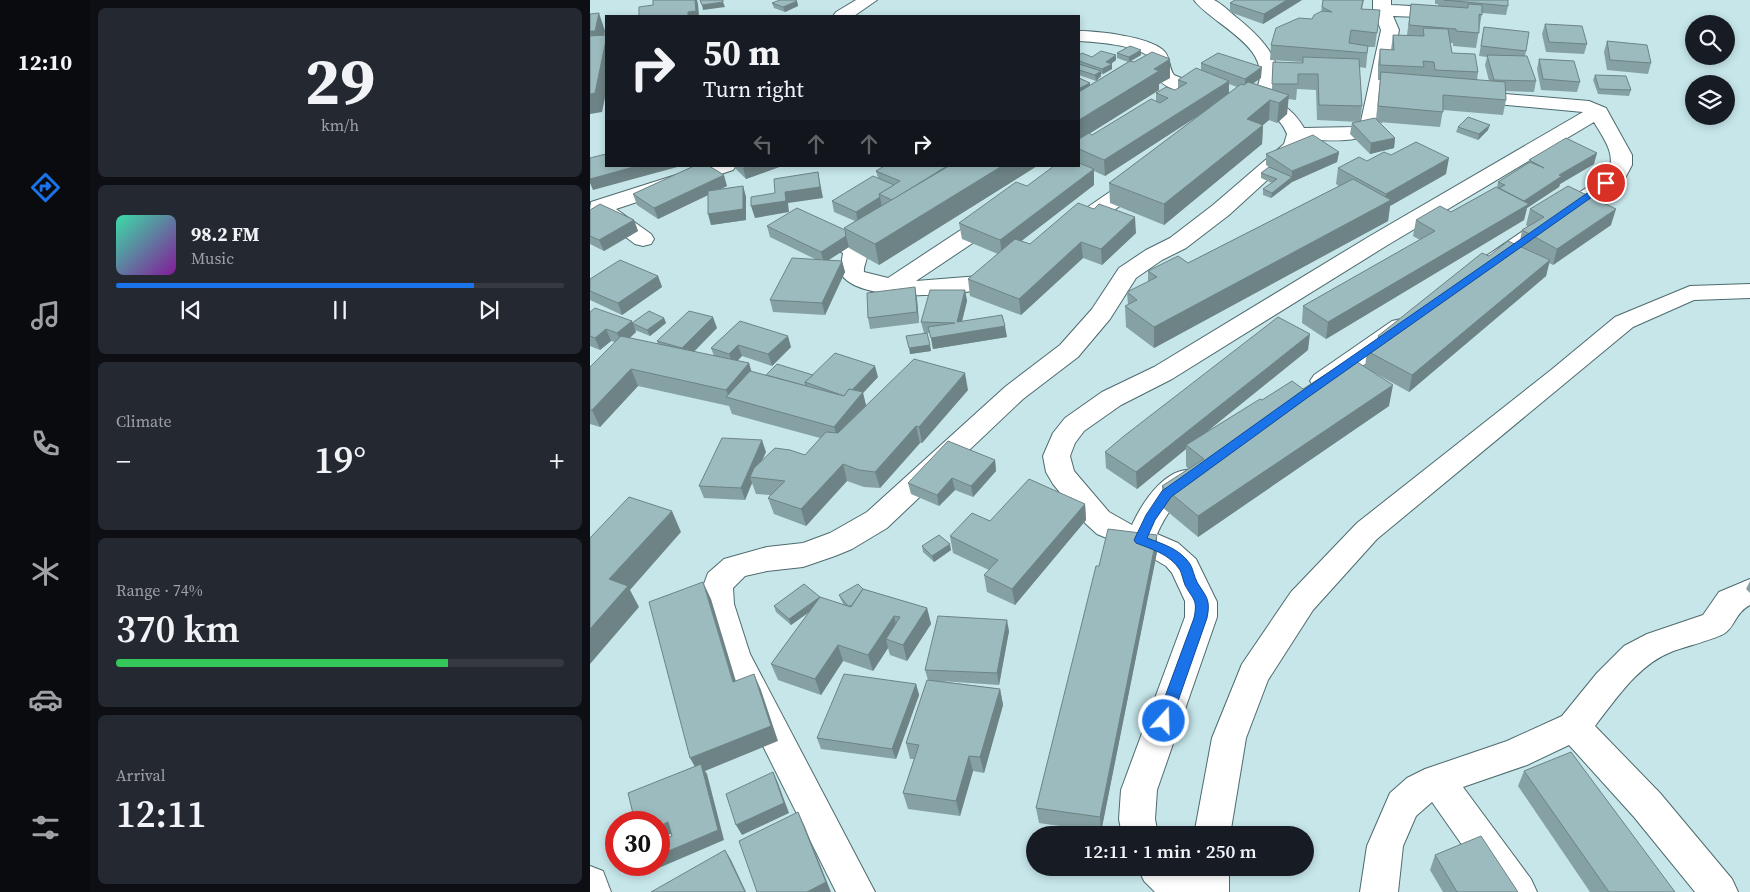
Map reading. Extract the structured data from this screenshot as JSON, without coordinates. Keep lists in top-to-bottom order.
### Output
{
  "page": {
    "tabs": "12:10",
    "tile": [
      ["29", "km/h"],
      "Climate",
      ["Range · 74%", "370 km"],
      ["Arrival", "12:11"]
    ],
    "turn": ["50 m", "Turn right"],
    "song": ["98.2 FM", "Music"],
    "heat": ["−", "19°", "+"],
    "limit": "30",
    "trip": "12:11 · 1 min · 250 m"
  }
}
